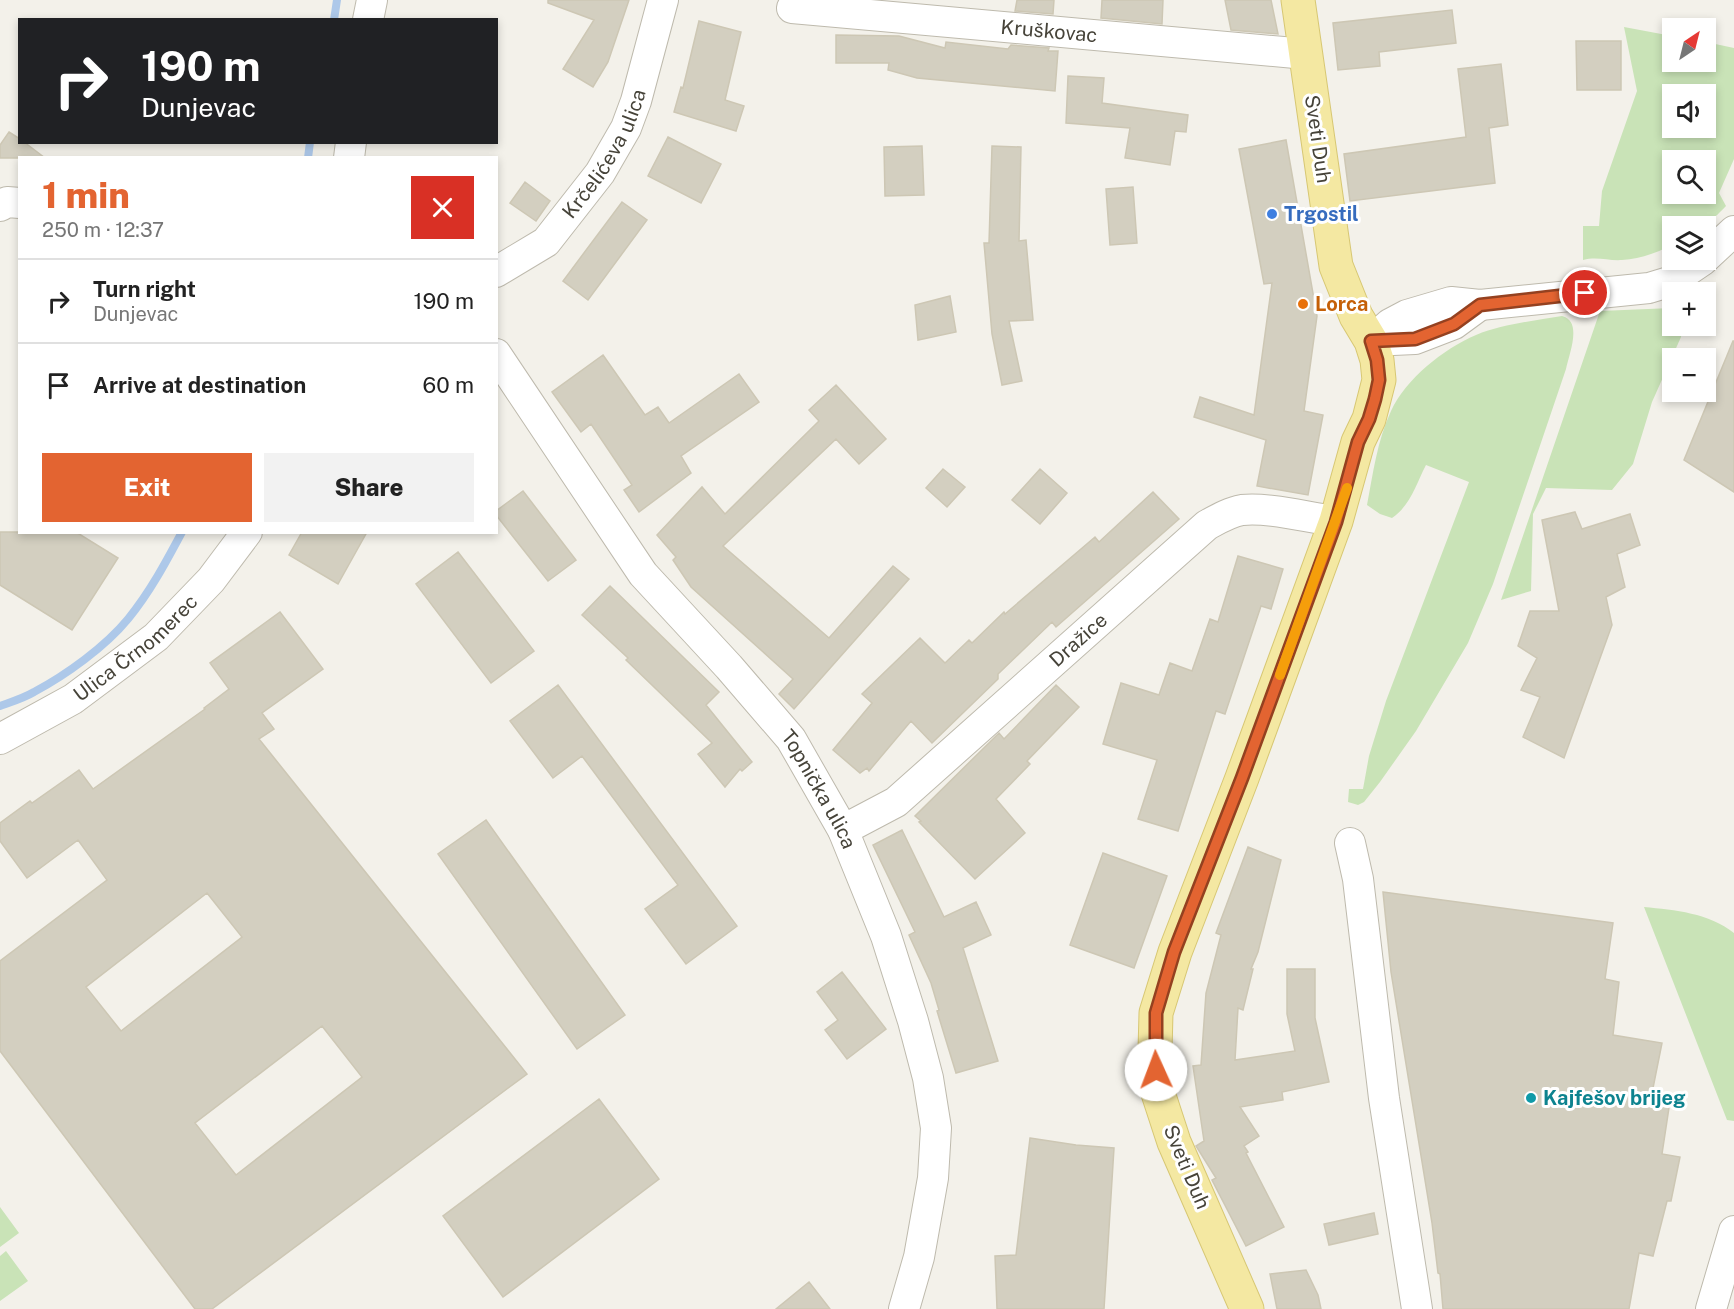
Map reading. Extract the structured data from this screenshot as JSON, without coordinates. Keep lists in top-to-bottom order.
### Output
{
  "streets": {
    "main road": ["Sveti Duh"],
    "street": [
      "Kruškovac",
      "Krčelićeva ulica",
      "Dražice",
      "Ulica Črnomerec",
      "Topnička ulica"
    ]
  },
  "crossings": [
    ["Kruškovac", "Sveti Duh"],
    ["Sveti Duh", "Dražice"],
    ["Dražice", "Topnička ulica"]
  ],
  "places": ["Trgostil", "Lorca", "Kajfešov brijeg"],
  "north": "top right",
  "page": {
    "map_buttons": ["+", "−"],
    "turn": ["190 m", "Dunjevac"],
    "heading": ["1 min", "250 m · 12:37"],
    "list": [
      {
        "name": "Turn right",
        "note": "Dunjevac",
        "value": "190 m"
      },
      {
        "name": "Arrive at destination",
        "value": "60 m"
      }
    ],
    "buttons": ["Exit", "Share"]
  }
}
